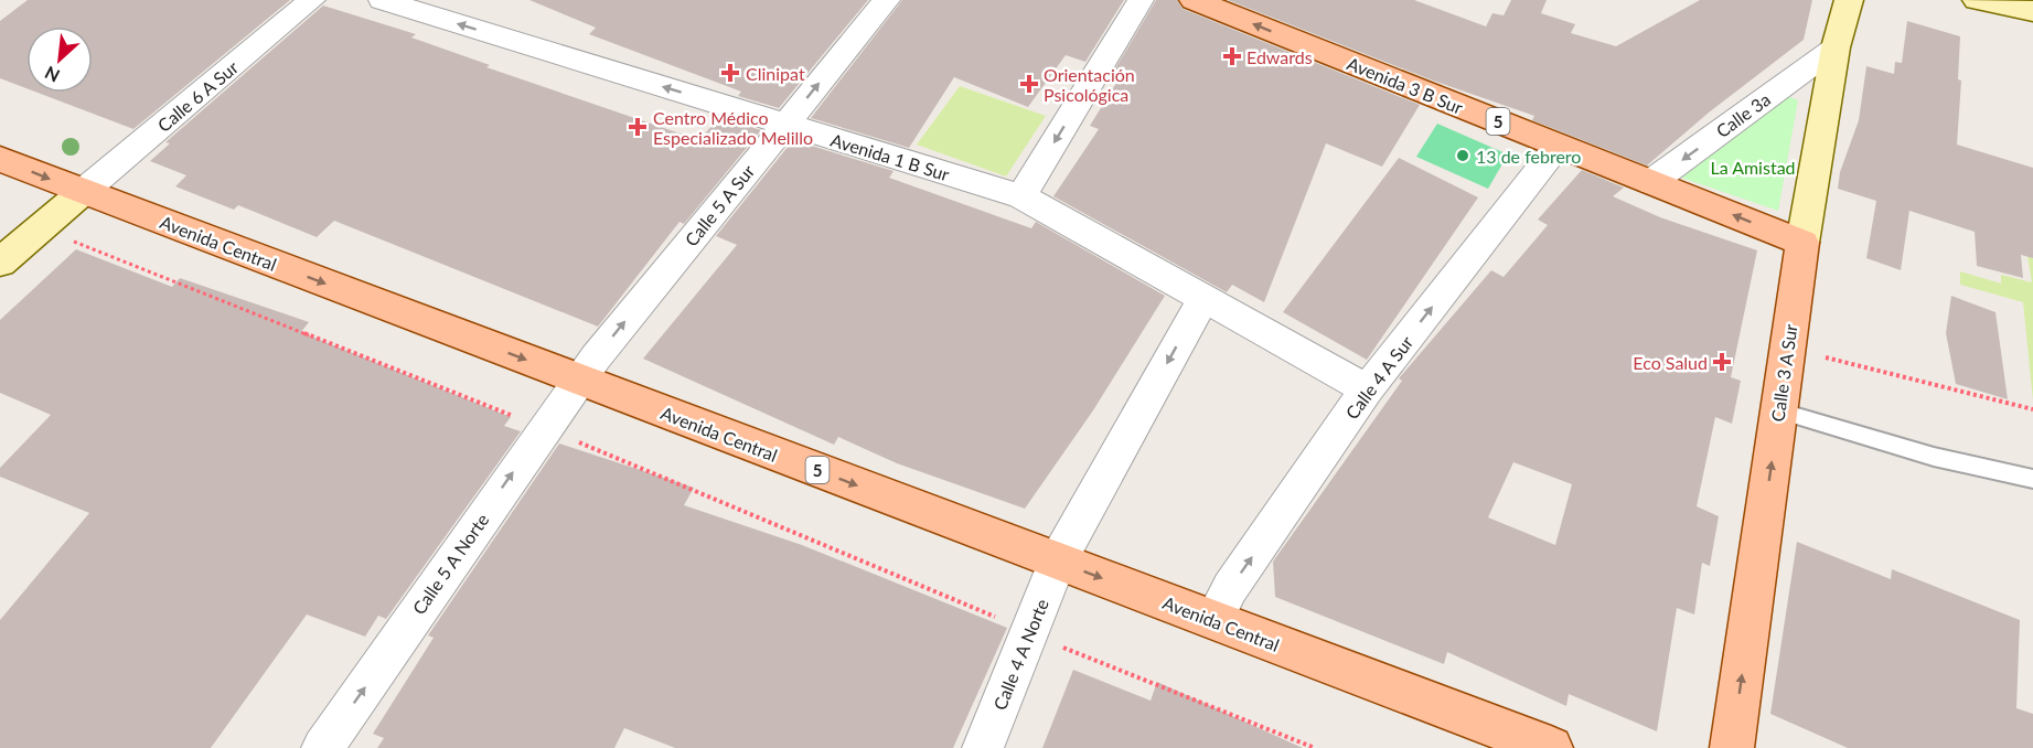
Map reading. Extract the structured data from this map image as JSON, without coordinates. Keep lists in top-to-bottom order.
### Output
{
  "streets": {
    "main road": [
      "Avenida 3 B Sur",
      "5",
      "Avenida Central",
      "Calle 3 A Sur"
    ],
    "street": [
      "Calle 6 A Sur",
      "Calle 3a",
      "Avenida 1 B Sur",
      "Calle 5 A Sur",
      "Calle 4 A Sur",
      "Calle 5 A Norte",
      "Calle 4 A Norte"
    ]
  },
  "crossings": [
    ["Avenida 3 B Sur", "Calle 3a"],
    ["Avenida 3 B Sur", "Calle 3 A Sur"],
    ["Avenida 3 B Sur", "Calle 4 A Sur"],
    ["Calle 6 A Sur", "Avenida Central"],
    ["Calle 3a", "Calle 3 A Sur"],
    ["Avenida 1 B Sur", "Calle 5 A Sur"],
    ["Avenida 1 B Sur", "Calle 4 A Sur"],
    ["Calle 5 A Sur", "Avenida Central"],
    ["Calle 5 A Sur", "Calle 5 A Norte"],
    ["Avenida Central", "Calle 4 A Sur"],
    ["Avenida Central", "Calle 5 A Norte"],
    ["Avenida Central", "Calle 4 A Norte"]
  ],
  "one_way": [
    "Avenida 3 B Sur",
    "Calle 3a",
    "Avenida 1 B Sur",
    "Calle 5 A Sur",
    "Avenida Central",
    "Calle 3 A Sur",
    "Calle 5 A Norte"
  ],
  "parks": ["La Amistad"],
  "places": {
    "health": [
      "Edwards",
      "Clinipat",
      "Orientación Psicológica",
      "Centro Médico Especializado Melillo",
      "Eco Salud"
    ],
    "other": ["13 de febrero"]
  },
  "north": "bottom left"
}
